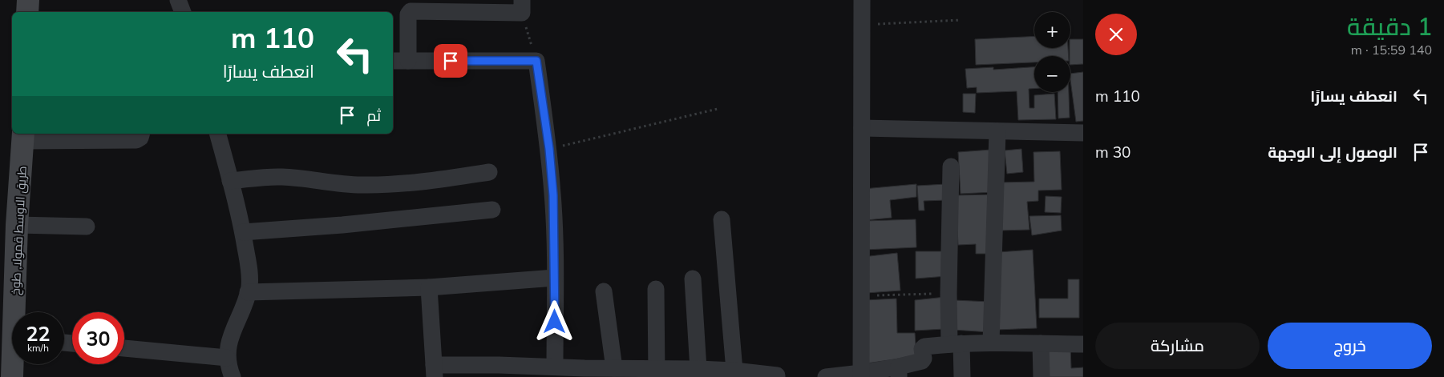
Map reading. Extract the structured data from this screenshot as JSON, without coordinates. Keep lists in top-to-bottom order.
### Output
{
  "streets": {
    "street": ["طريق الاوسط قمولا, طوخ"]
  },
  "page": {
    "heading": ["1 دقيقة", "140 m · 15:59"],
    "map_buttons": ["+", "−"],
    "turn": ["110 m", "انعطف يسارًا"],
    "list": [
      {
        "name": "انعطف يسارًا",
        "value": "110 m"
      },
      {
        "name": "الوصول إلى الوجهة",
        "value": "30 m"
      }
    ],
    "then": "ثم",
    "speed": "22 km/h",
    "limit": "30",
    "buttons": ["خروج", "مشاركة"]
  }
}
